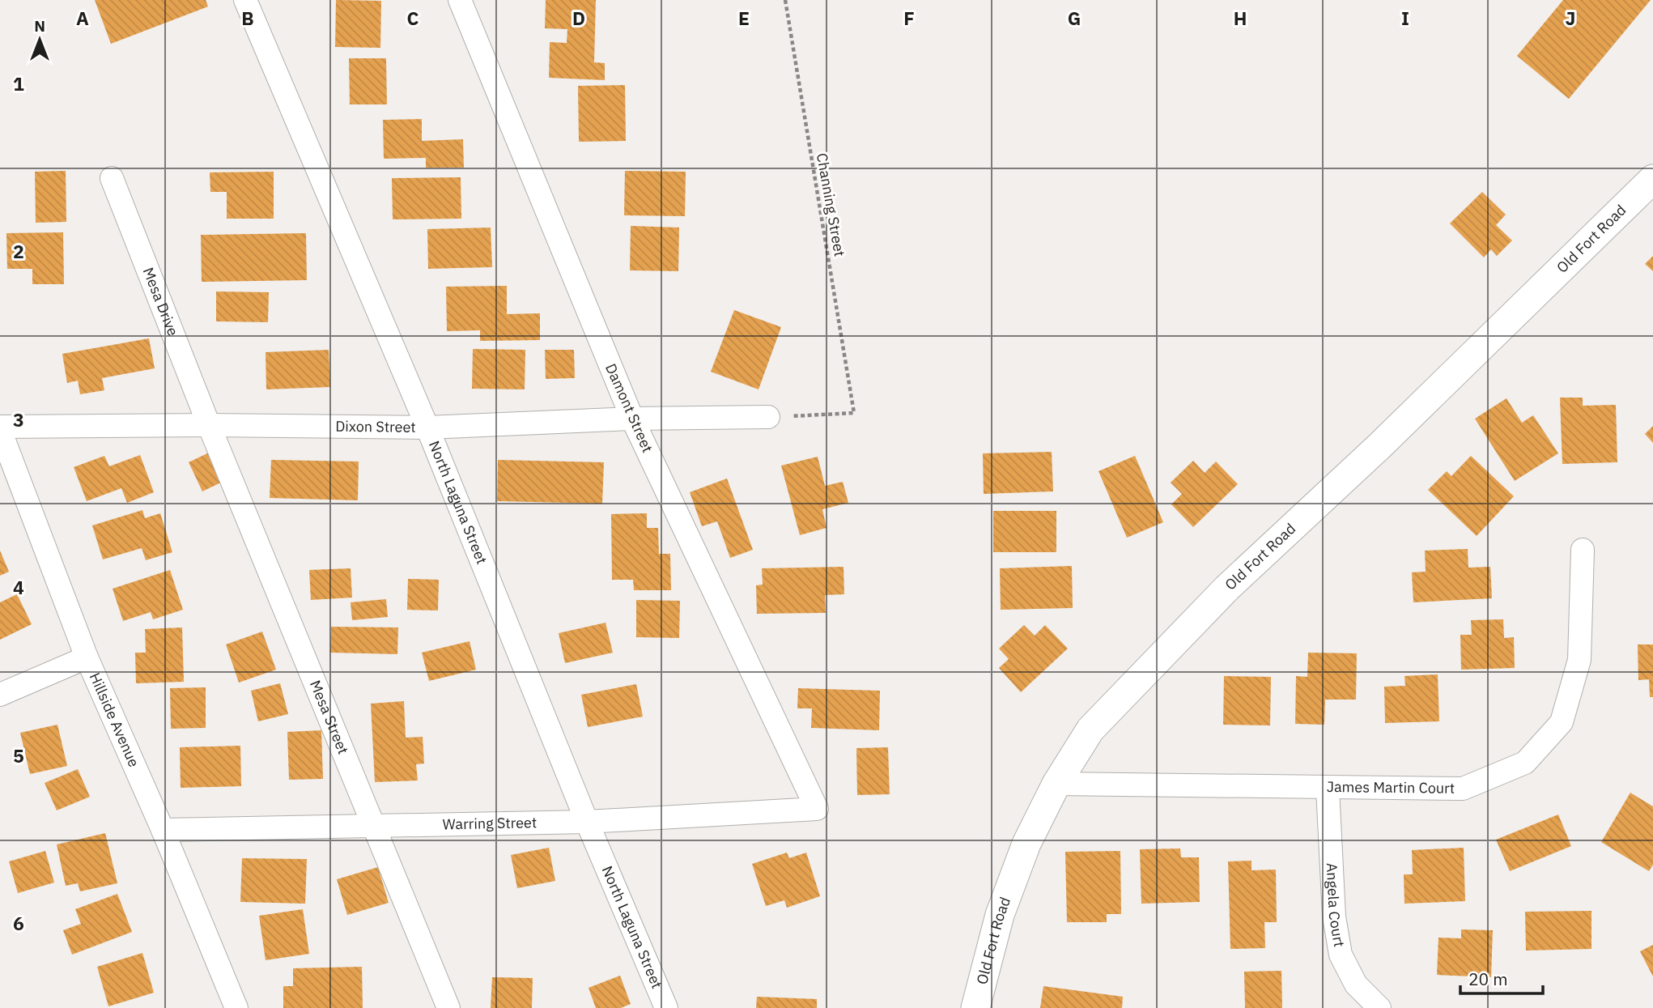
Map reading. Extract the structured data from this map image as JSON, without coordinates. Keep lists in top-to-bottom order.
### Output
{
  "streets": {
    "street": [
      "Old Fort Road",
      "Mesa Drive",
      "Damont Street",
      "Dixon Street",
      "North Laguna Street",
      "Mesa Street",
      "Hillside Avenue",
      "James Martin Court",
      "Warring Street",
      "Angela Court"
    ],
    "path": ["Channing Street"]
  },
  "crossings": [
    ["Channing Street", "Dixon Street"],
    ["Old Fort Road", "James Martin Court"],
    ["Mesa Drive", "Dixon Street"],
    ["Mesa Drive", "Mesa Street"],
    ["Damont Street", "Dixon Street"],
    ["Damont Street", "Warring Street"],
    ["Dixon Street", "North Laguna Street"],
    ["Dixon Street", "Mesa Street"],
    ["Dixon Street", "Hillside Avenue"],
    ["North Laguna Street", "Warring Street"],
    ["Mesa Street", "Warring Street"],
    ["Hillside Avenue", "Warring Street"],
    ["James Martin Court", "Angela Court"]
  ],
  "scale_bar": "20 m",
  "north": "top",
  "grid": {
    "columns": [
      "A",
      "B",
      "C",
      "D",
      "E",
      "F",
      "G",
      "H",
      "I",
      "J"
    ],
    "rows": [
      "1",
      "2",
      "3",
      "4",
      "5",
      "6"
    ]
  }
}
